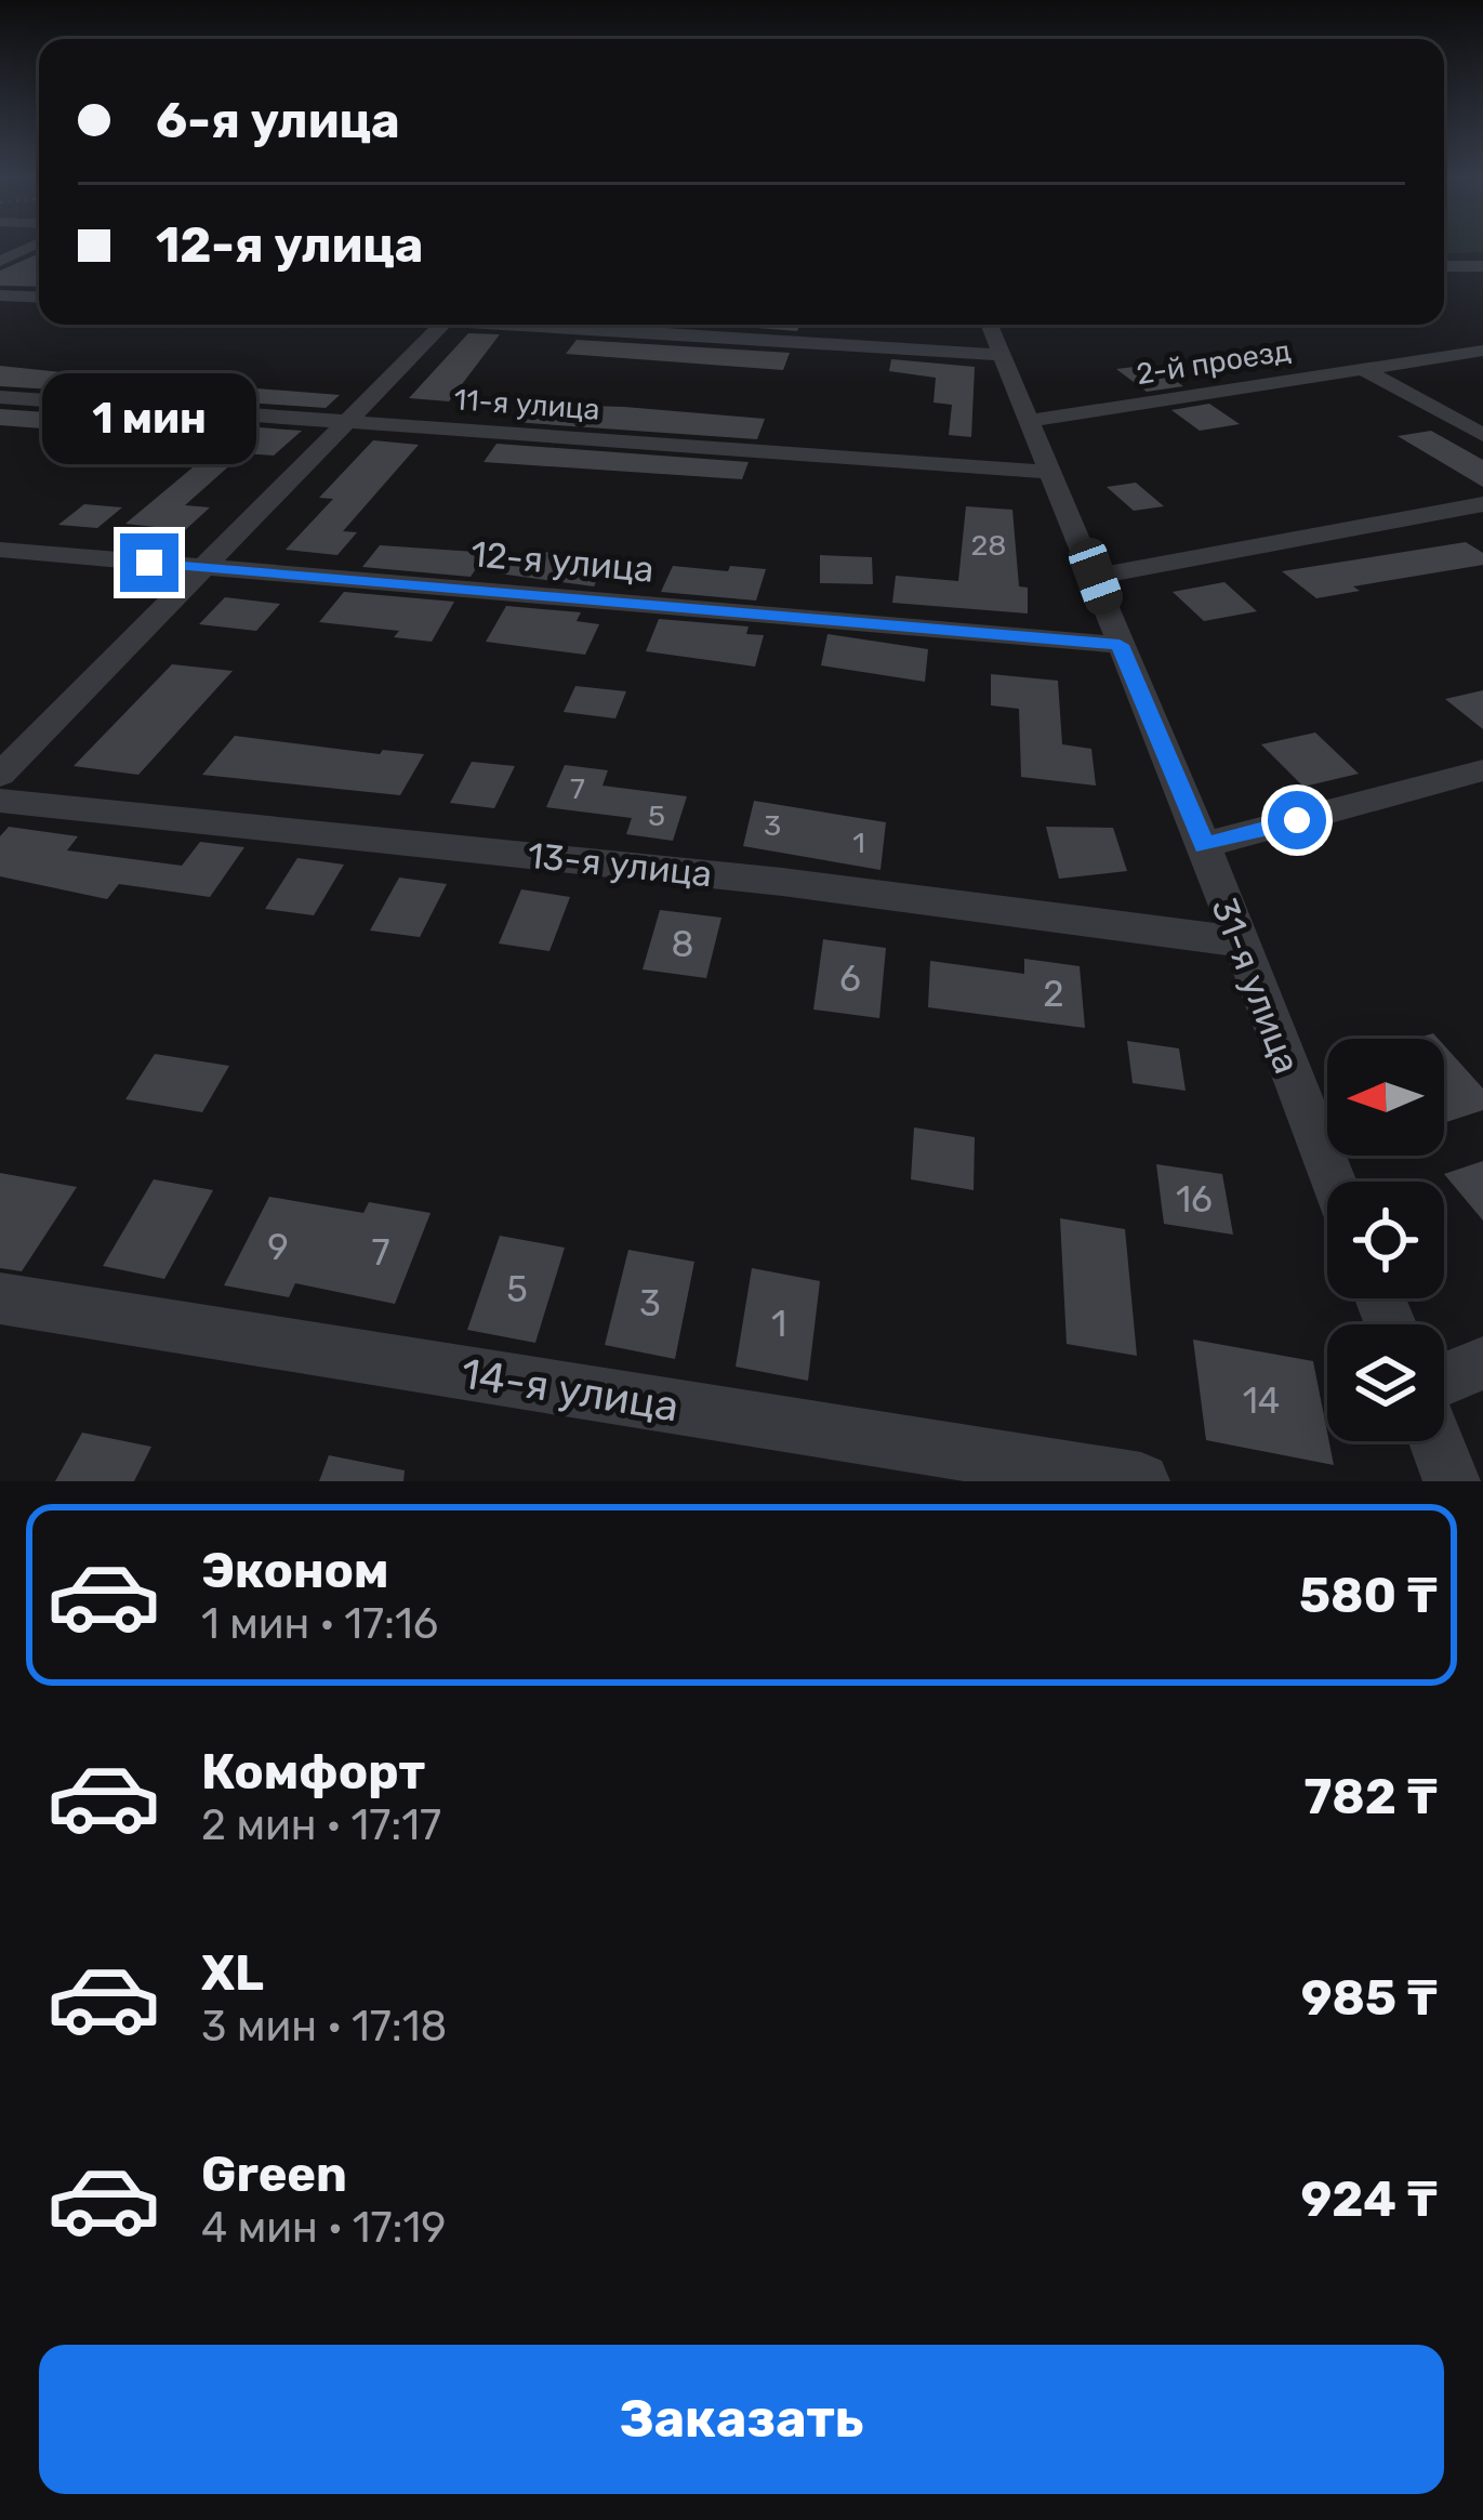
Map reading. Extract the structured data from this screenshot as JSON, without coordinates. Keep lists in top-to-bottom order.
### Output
{
  "streets": {
    "street": [
      "2-й проезд",
      "11-я улица",
      "12-я улица",
      "13-я улица",
      "31-я улица",
      "14-я улица"
    ]
  },
  "crossings": [
    ["2-й проезд", "31-я улица"],
    ["11-я улица", "31-я улица"],
    ["12-я улица", "31-я улица"],
    ["13-я улица", "31-я улица"]
  ],
  "house_numbers": [
    "28",
    "7",
    "5",
    "3",
    "1",
    "8",
    "6",
    "2",
    "16",
    "9",
    "7",
    "5",
    "3",
    "1",
    "14"
  ],
  "north": "left",
  "page": {
    "banner": ["6-я улица", "12-я улица"],
    "bubble": "1 мин",
    "list": [
      {
        "name": "Эконом",
        "note": "1 мин · 17:16",
        "value": "580 ₸"
      },
      {
        "name": "Комфорт",
        "note": "2 мин · 17:17",
        "value": "782 ₸"
      },
      {
        "name": "XL",
        "note": "3 мин · 17:18",
        "value": "985 ₸"
      },
      {
        "name": "Green",
        "note": "4 мин · 17:19",
        "value": "924 ₸"
      }
    ],
    "buttons": "Заказать"
  }
}
